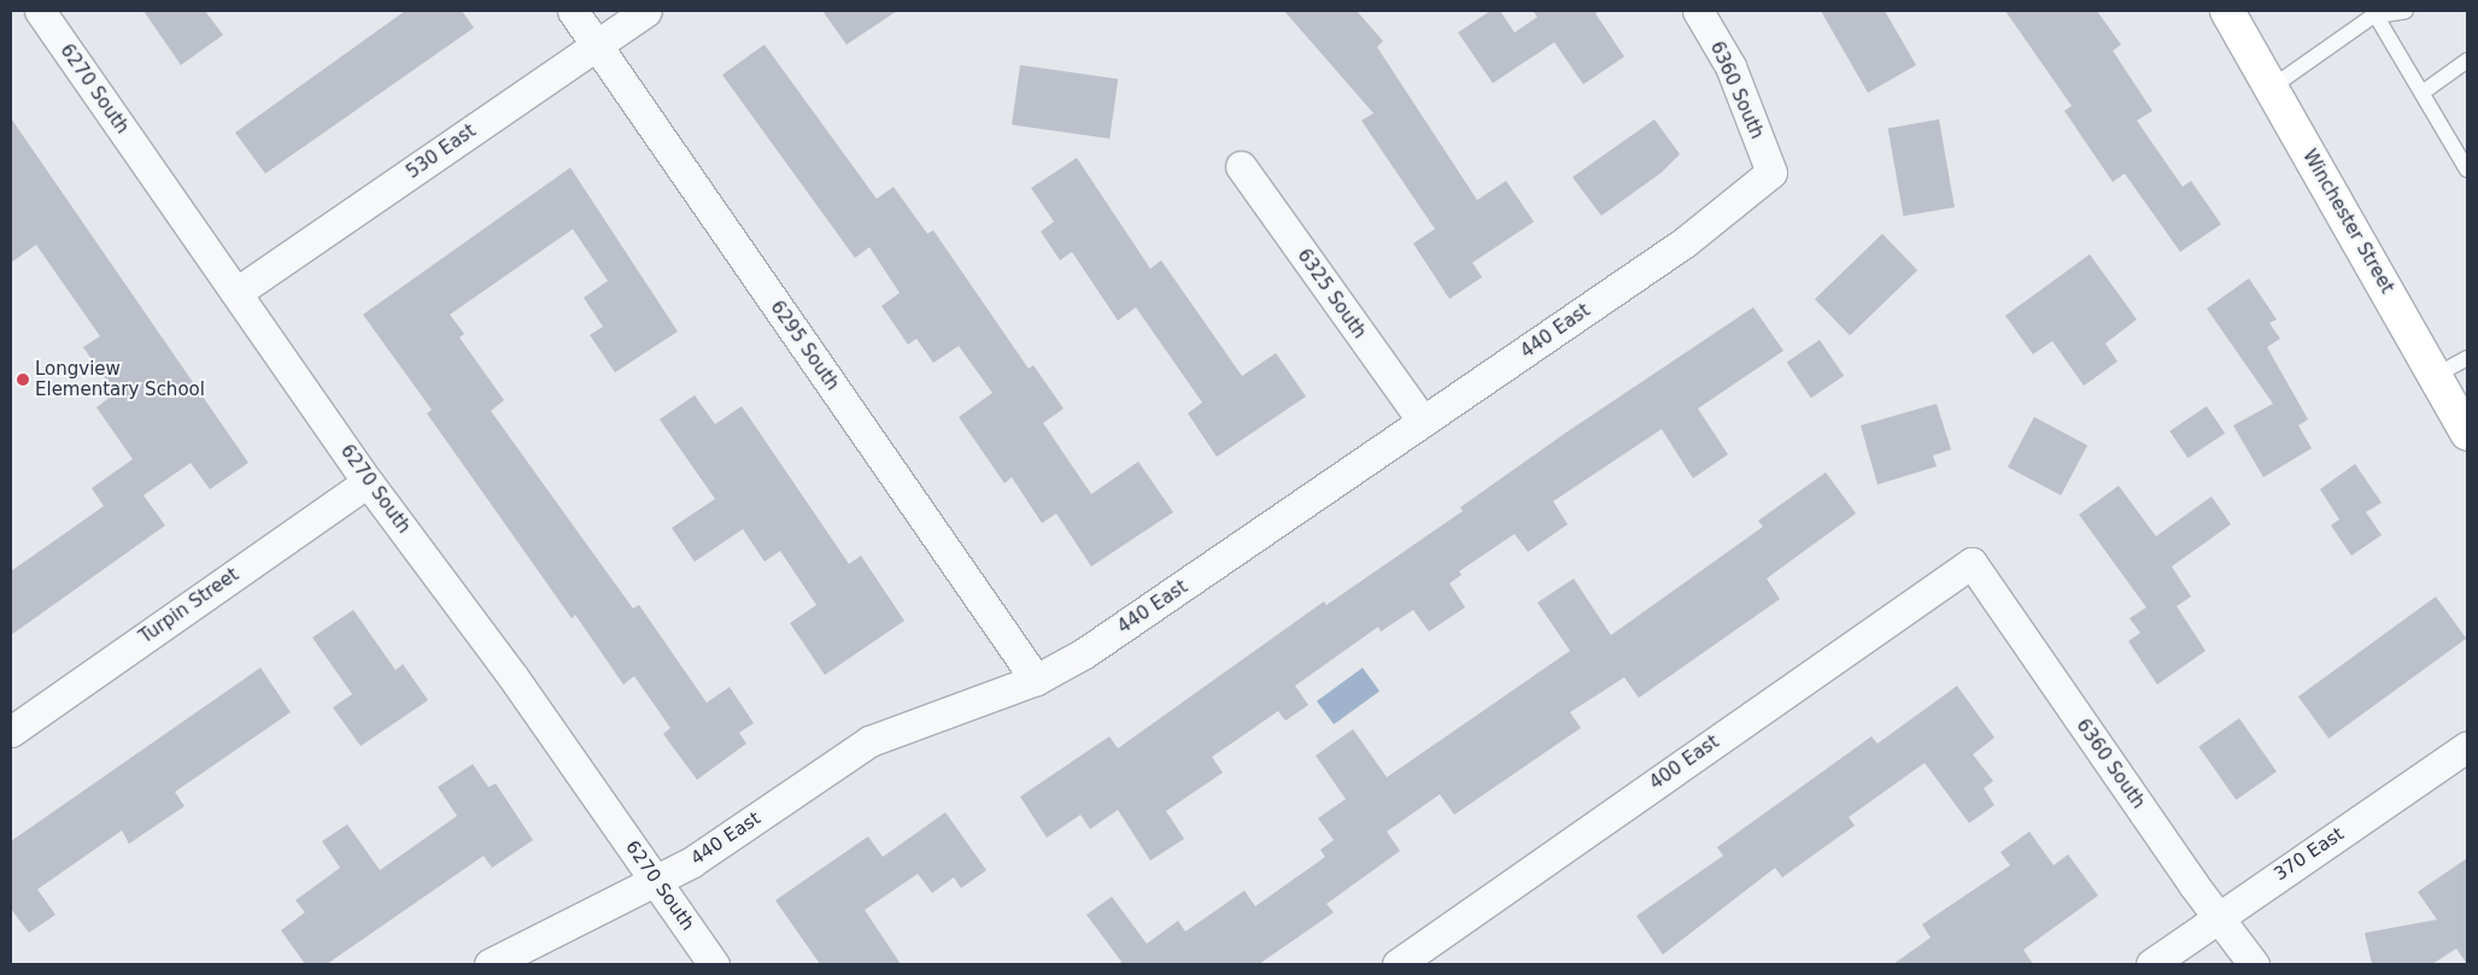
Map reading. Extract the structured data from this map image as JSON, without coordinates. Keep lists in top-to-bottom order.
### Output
{
  "streets": {
    "main road": ["Winchester Street"],
    "street": [
      "6270 South",
      "6360 South",
      "530 East",
      "6325 South",
      "440 East",
      "6295 South",
      "Turpin Street",
      "400 East",
      "370 East"
    ]
  },
  "crossings": [
    ["6270 South", "530 East"],
    ["6270 South", "440 East"],
    ["6270 South", "Turpin Street"],
    ["6360 South", "440 East"],
    ["6360 South", "400 East"],
    ["6360 South", "370 East"],
    ["530 East", "6295 South"],
    ["6325 South", "440 East"],
    ["440 East", "6295 South"]
  ],
  "places": ["Longview Elementary School"]
}
